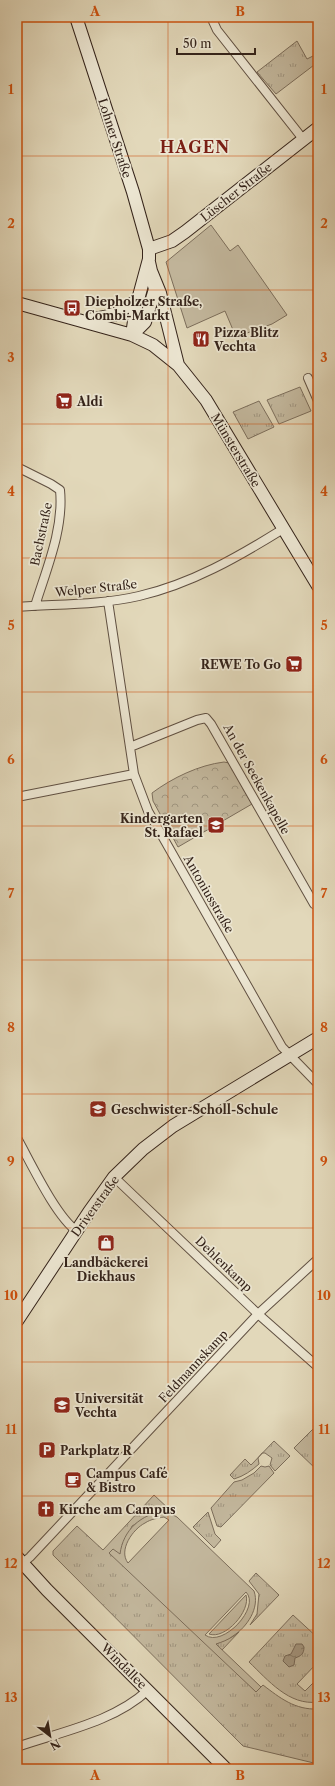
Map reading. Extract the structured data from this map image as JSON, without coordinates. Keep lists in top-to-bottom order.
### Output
{
  "streets": {
    "main road": [
      "Lohner Straße",
      "Lüscher Straße",
      "Münsterstraße",
      "Driverstraße",
      "Windallee"
    ],
    "street": [
      "Bachstraße",
      "Welper Straße",
      "An der Seekenkapelle",
      "Antoniusstraße",
      "Dehlenkamp",
      "Feldmannskamp"
    ]
  },
  "crossings": [
    ["Lohner Straße", "Lüscher Straße"],
    ["Lohner Straße", "Münsterstraße"],
    ["Münsterstraße", "Welper Straße"],
    ["Bachstraße", "Welper Straße"],
    ["Welper Straße", "Antoniusstraße"],
    ["An der Seekenkapelle", "Antoniusstraße"],
    ["Antoniusstraße", "Driverstraße"],
    ["Driverstraße", "Dehlenkamp"],
    ["Dehlenkamp", "Feldmannskamp"],
    ["Feldmannskamp", "Windallee"]
  ],
  "districts": ["HAGEN"],
  "places": {
    "bus stop": ["Diepholzer Straße, Combi-Markt"],
    "restaurant": ["Pizza Blitz Vechta"],
    "supermarket": ["Aldi", "REWE To Go"],
    "school or university": ["Kindergarten St. Rafael", "Geschwister-Scholl-Schule", "Universität Vechta"],
    "shop": ["Landbäckerei Diekhaus"],
    "parking": ["Parkplatz R"],
    "cafe": ["Campus Café & Bistro"],
    "church": ["Kirche am Campus"]
  },
  "scale_bar": "50 m",
  "north": "bottom right",
  "grid": {
    "columns": ["A", "B"],
    "rows": [
      "1",
      "2",
      "3",
      "4",
      "5",
      "6",
      "7",
      "8",
      "9",
      "10",
      "11",
      "12",
      "13"
    ]
  }
}
